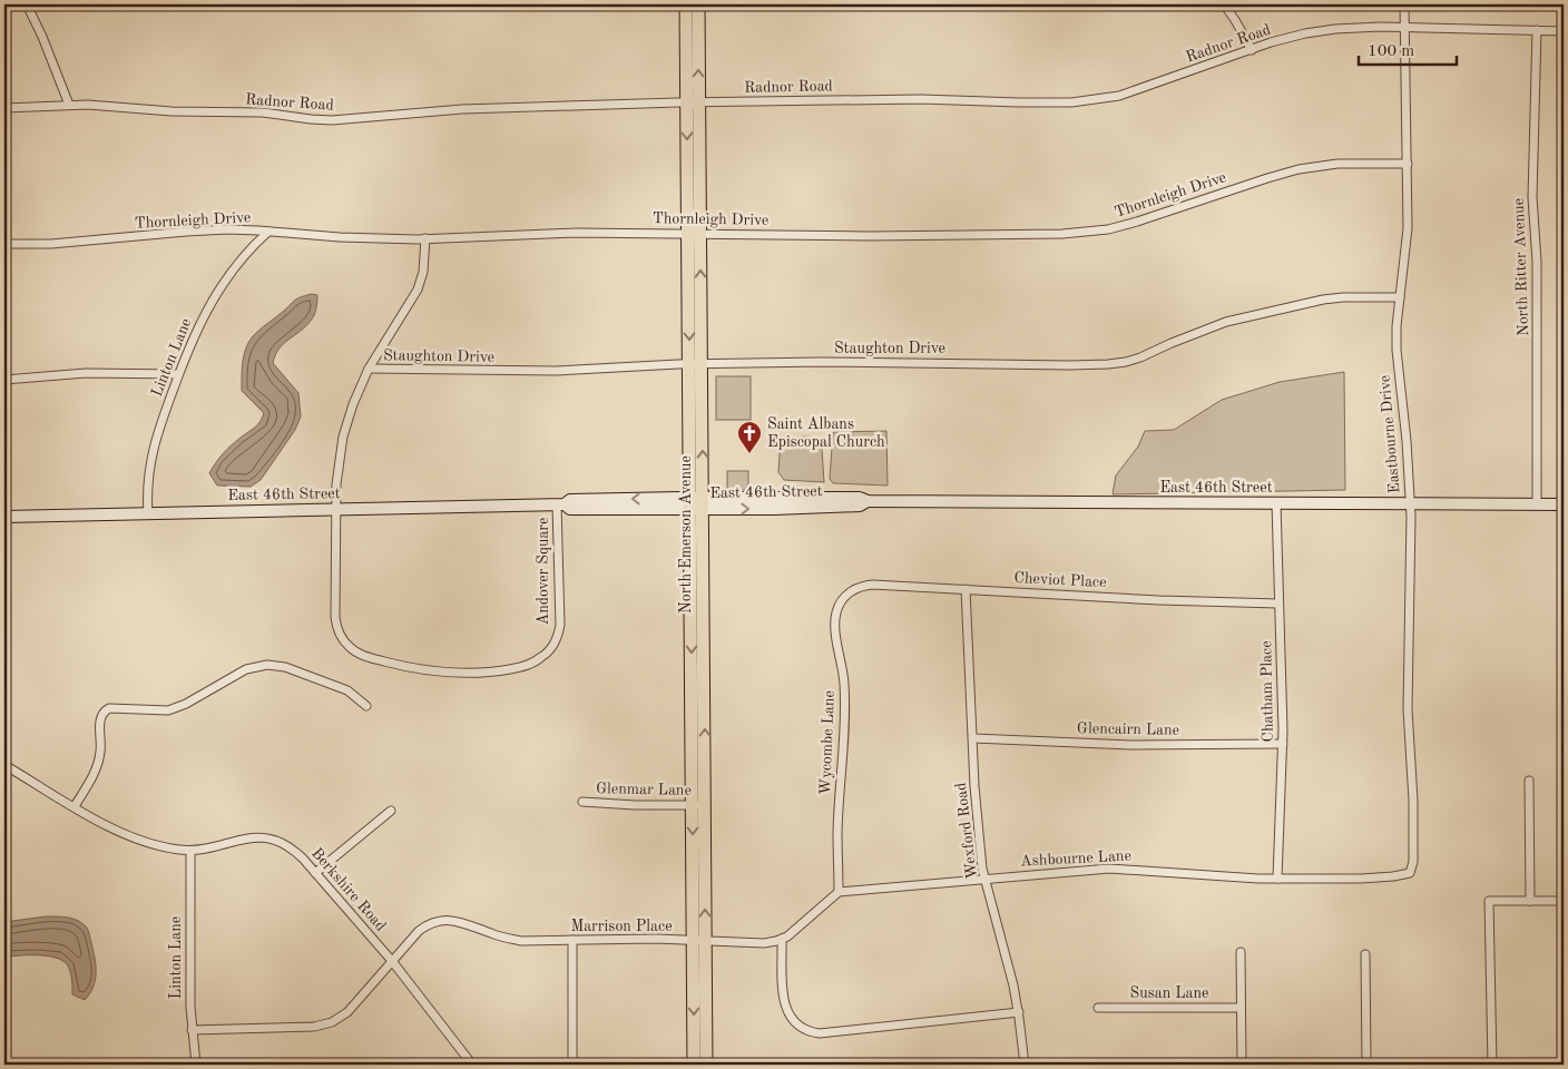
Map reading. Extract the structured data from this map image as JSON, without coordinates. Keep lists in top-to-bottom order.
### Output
{
  "streets": {
    "main road": ["East 46th Street", "North Emerson Avenue"],
    "street": [
      "Radnor Road",
      "Thornleigh Drive",
      "North Ritter Avenue",
      "Staughton Drive",
      "Linton Lane",
      "Eastbourne Drive",
      "Andover Square",
      "Cheviot Place",
      "Chatham Place",
      "Glencairn Lane",
      "Wycombe Lane",
      "Glenmar Lane",
      "Wexford Road",
      "Ashbourne Lane",
      "Berkshire Road",
      "Marrison Place",
      "Susan Lane"
    ]
  },
  "crossings": [
    ["Radnor Road", "North Ritter Avenue"],
    ["Radnor Road", "Eastbourne Drive"],
    ["Radnor Road", "North Emerson Avenue"],
    ["Thornleigh Drive", "Linton Lane"],
    ["Thornleigh Drive", "Eastbourne Drive"],
    ["Thornleigh Drive", "North Emerson Avenue"],
    ["Thornleigh Drive", "Andover Square"],
    ["North Ritter Avenue", "East 46th Street"],
    ["Staughton Drive", "Eastbourne Drive"],
    ["Staughton Drive", "North Emerson Avenue"],
    ["Staughton Drive", "Andover Square"],
    ["Linton Lane", "East 46th Street"],
    ["Linton Lane", "Berkshire Road"],
    ["Linton Lane", "Marrison Place"],
    ["Eastbourne Drive", "East 46th Street"],
    ["Eastbourne Drive", "Ashbourne Lane"],
    ["East 46th Street", "North Emerson Avenue"],
    ["East 46th Street", "Andover Square"],
    ["East 46th Street", "Chatham Place"],
    ["North Emerson Avenue", "Glenmar Lane"],
    ["North Emerson Avenue", "Marrison Place"],
    ["Cheviot Place", "Chatham Place"],
    ["Cheviot Place", "Wycombe Lane"],
    ["Cheviot Place", "Wexford Road"],
    ["Chatham Place", "Glencairn Lane"],
    ["Chatham Place", "Ashbourne Lane"],
    ["Glencairn Lane", "Wexford Road"],
    ["Wycombe Lane", "Ashbourne Lane"],
    ["Wexford Road", "Ashbourne Lane"],
    ["Berkshire Road", "Marrison Place"]
  ],
  "places": {
    "church": ["Saint Albans Episcopal Church"]
  },
  "scale_bar": "100 m"
}
